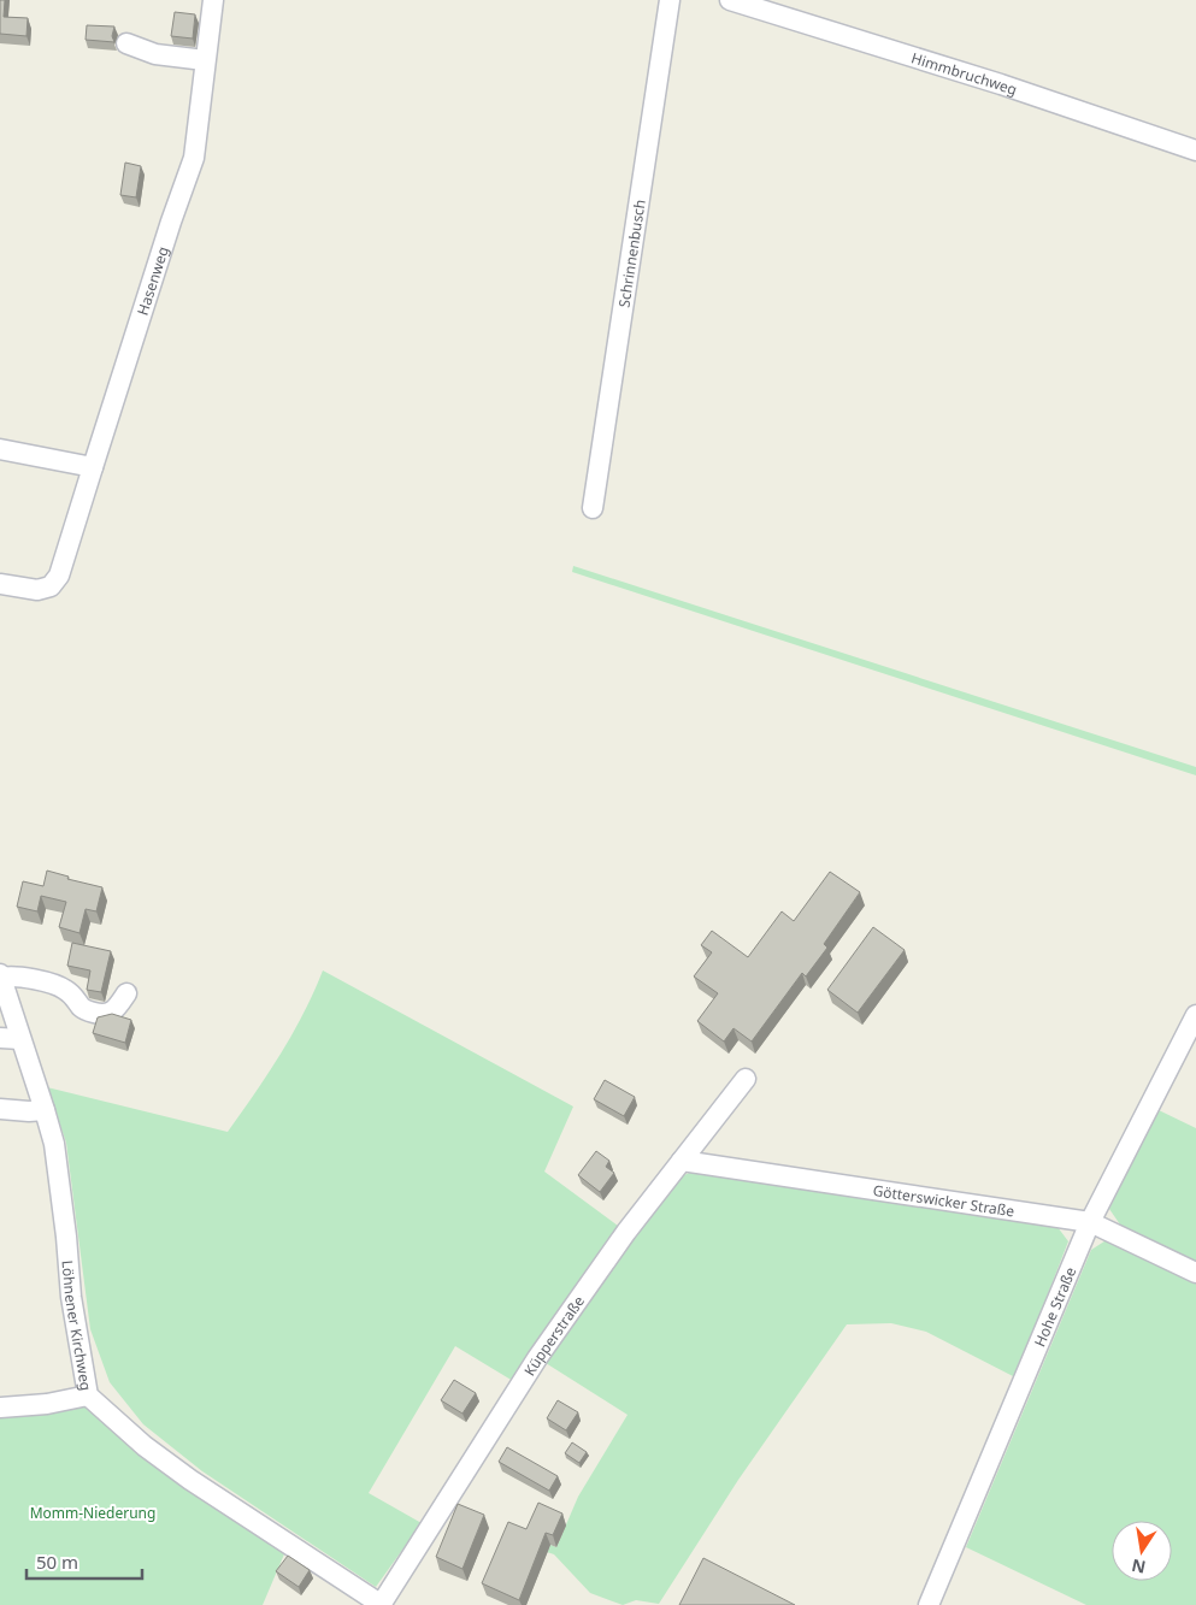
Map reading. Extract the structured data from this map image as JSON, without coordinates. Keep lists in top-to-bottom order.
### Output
{
  "streets": {
    "street": [
      "Himmbruchweg",
      "Schrinnenbusch",
      "Hasenweg",
      "Götterswicker Straße",
      "Hohe Straße",
      "Löhnener Kirchweg",
      "Küpperstraße"
    ]
  },
  "crossings": [
    ["Götterswicker Straße", "Hohe Straße"],
    ["Götterswicker Straße", "Küpperstraße"],
    ["Löhnener Kirchweg", "Küpperstraße"]
  ],
  "parks": ["Momm-Niederung"],
  "scale_bar": "50 m",
  "north": "bottom"
}
